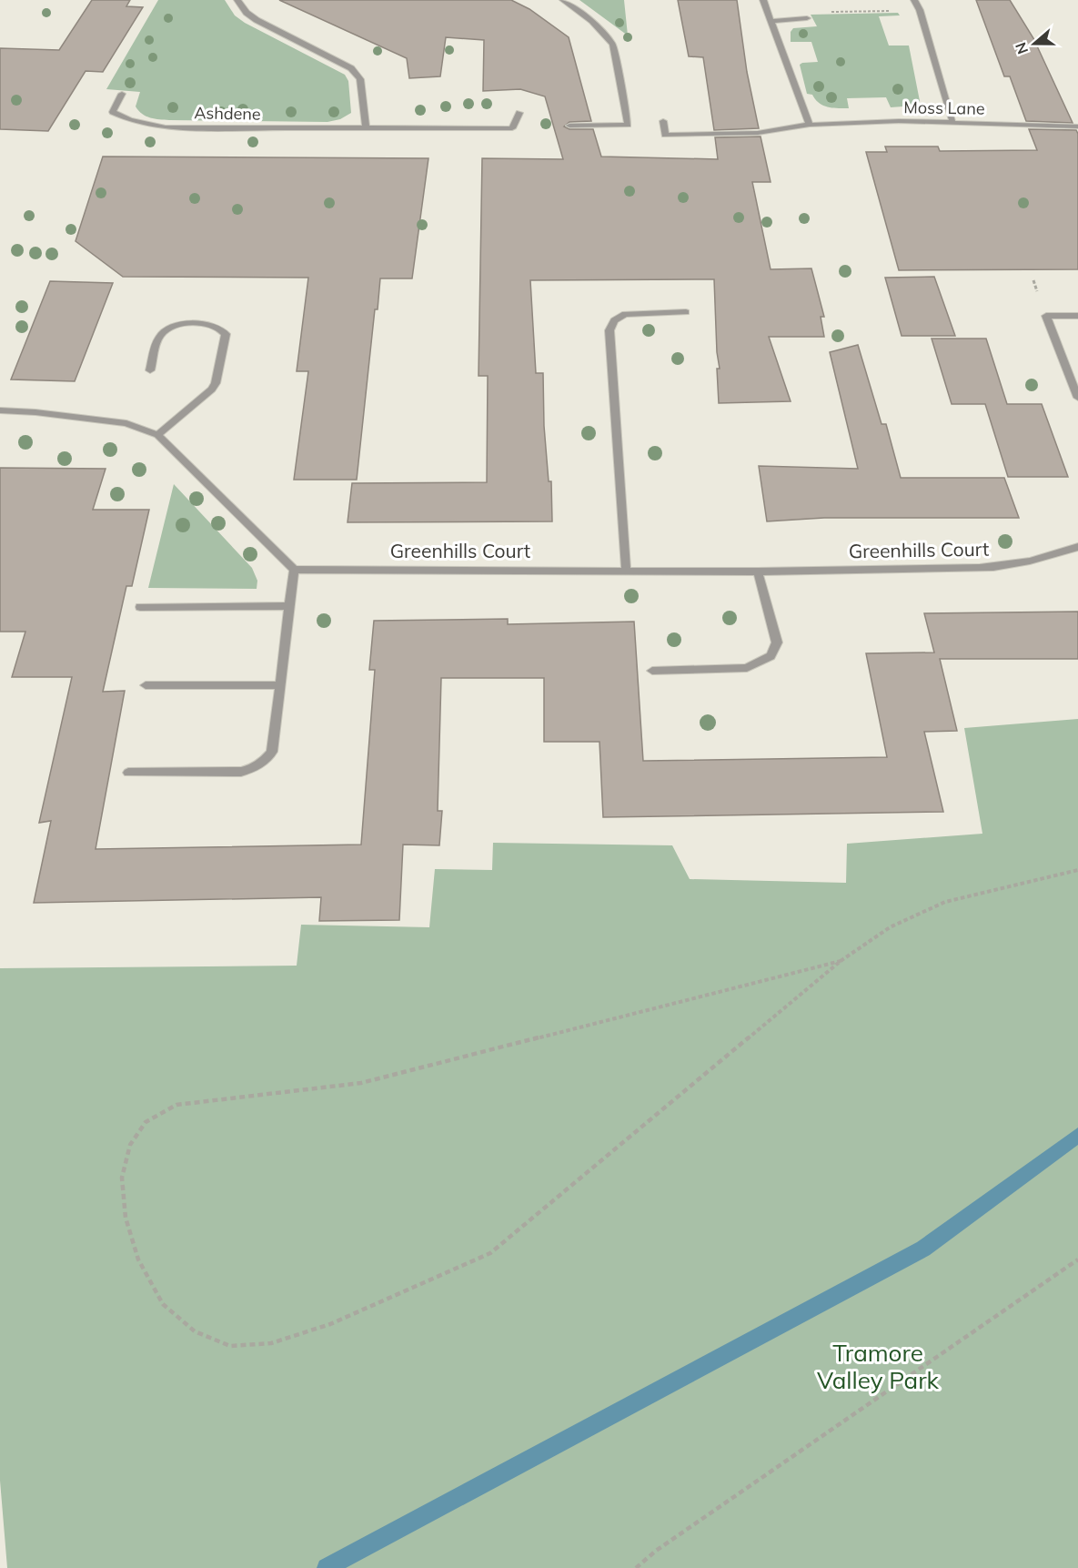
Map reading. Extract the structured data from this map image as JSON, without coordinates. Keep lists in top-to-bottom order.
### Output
{
  "streets": {
    "street": ["Moss Lane", "Ashdene", "Greenhills Court"]
  },
  "parks": ["Tramore Valley Park"],
  "north": "left"
}
